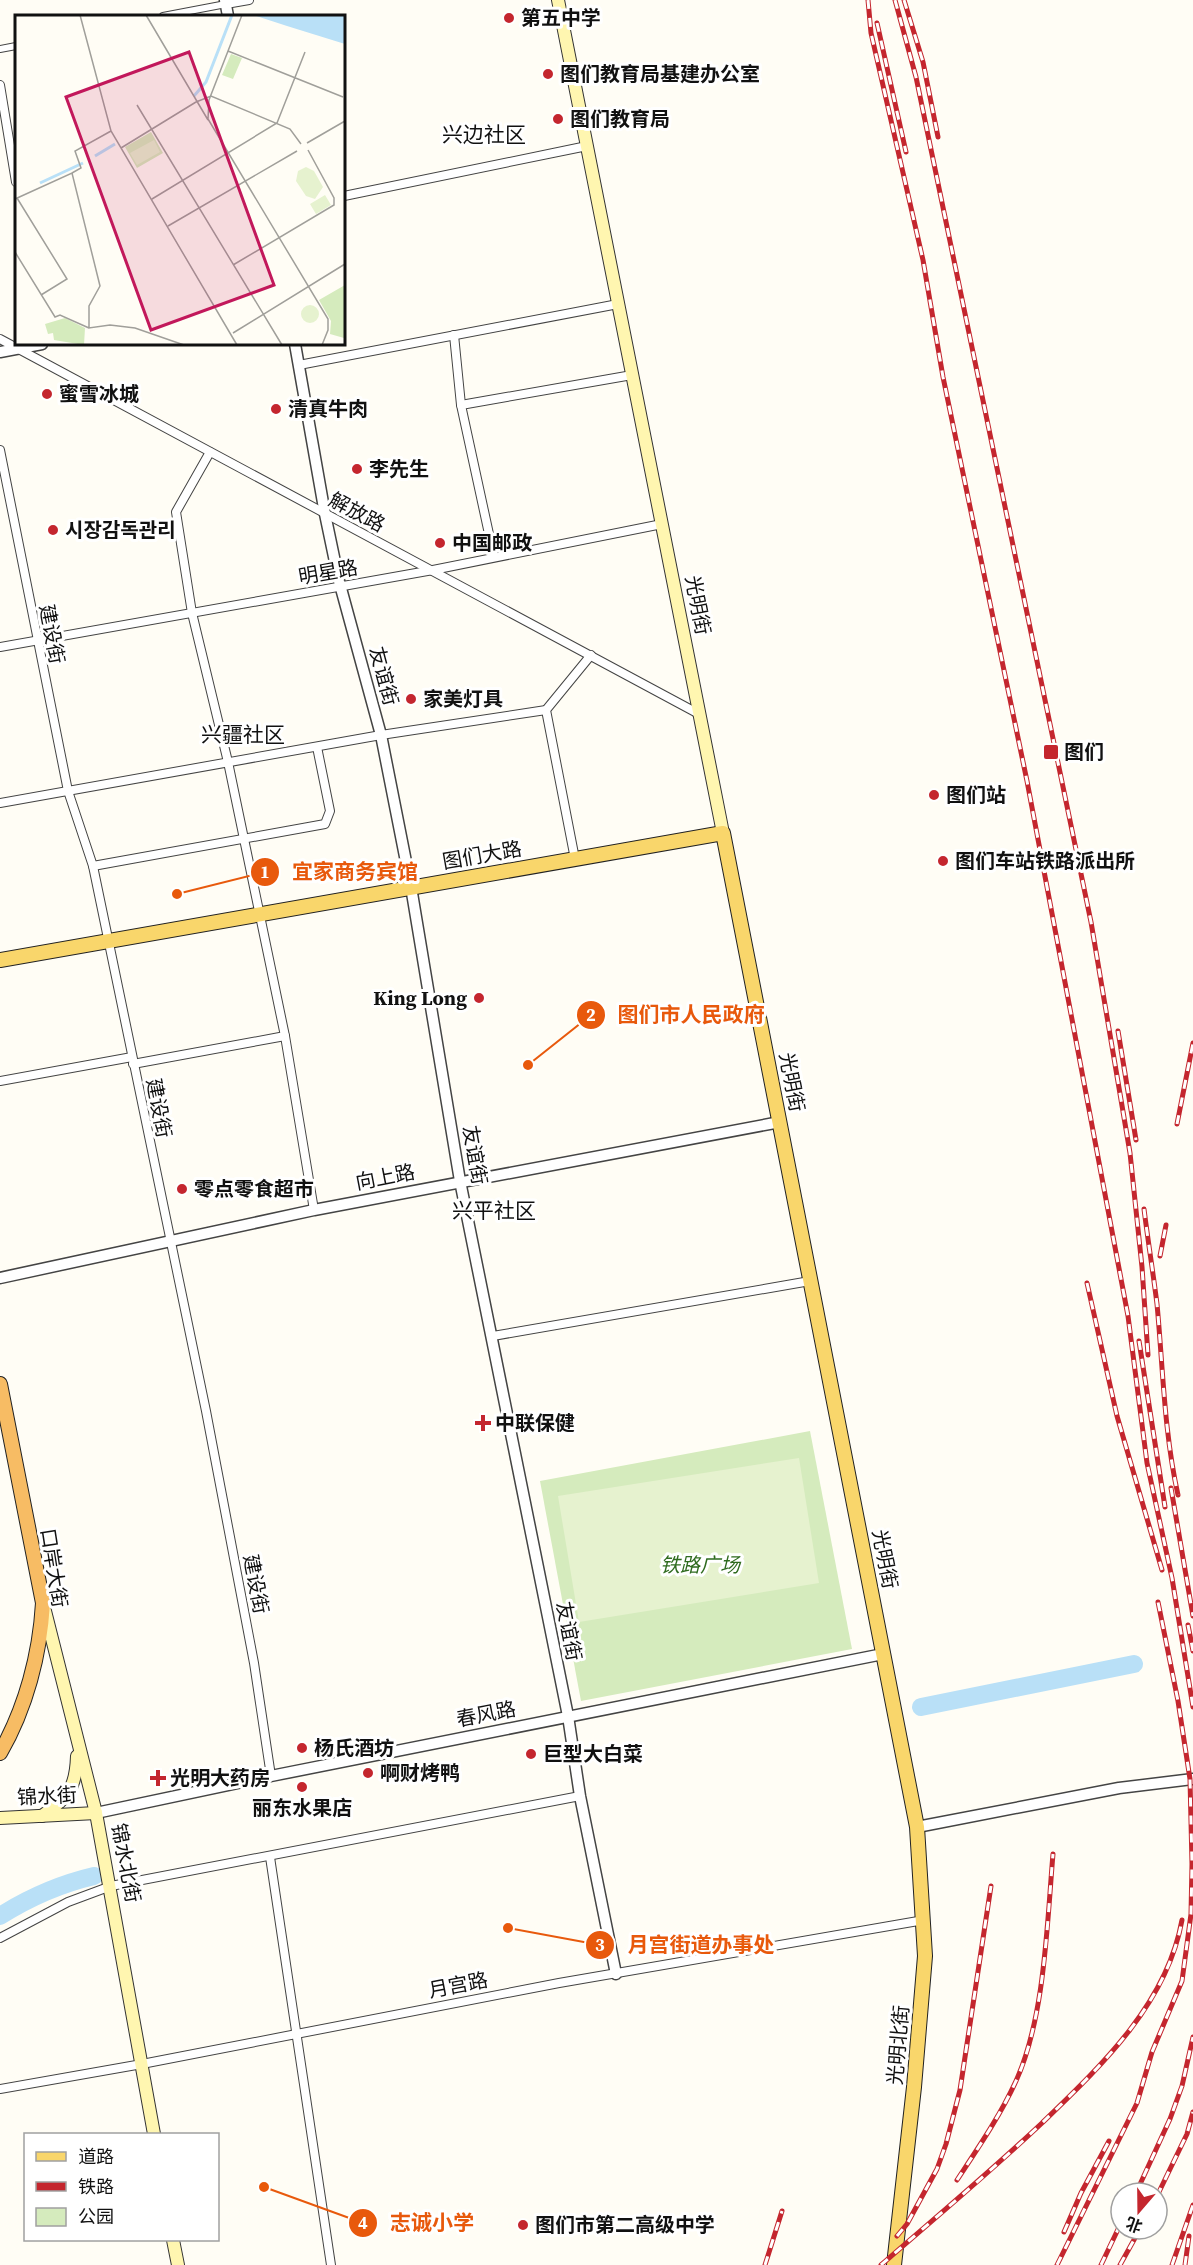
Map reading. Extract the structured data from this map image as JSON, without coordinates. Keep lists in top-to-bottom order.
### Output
{
  "streets": {
    "highway": ["口岸大街"],
    "main road": [
      "光明街",
      "图们大路",
      "锦水街",
      "锦水北街",
      "光明北街"
    ],
    "street": [
      "解放路",
      "明星路",
      "建设街",
      "友谊街",
      "向上路",
      "春风路",
      "月宫路"
    ]
  },
  "crossings": [
    ["解放路", "明星路"],
    ["解放路", "光明街"],
    ["解放路", "友谊街"],
    ["明星路", "光明街"],
    ["明星路", "建设街"],
    ["明星路", "友谊街"],
    ["光明街", "图们大路"],
    ["光明街", "向上路"],
    ["光明街", "春风路"],
    ["光明街", "光明北街"],
    ["建设街", "图们大路"],
    ["建设街", "向上路"],
    ["建设街", "春风路"],
    ["友谊街", "图们大路"],
    ["友谊街", "向上路"],
    ["友谊街", "春风路"],
    ["友谊街", "月宫路"],
    ["口岸大街", "锦水北街"],
    ["春风路", "锦水街"],
    ["春风路", "锦水北街"],
    ["锦水街", "锦水北街"],
    ["锦水北街", "月宫路"],
    ["月宫路", "光明北街"]
  ],
  "districts": ["兴边社区", "兴疆社区", "兴平社区"],
  "parks": ["铁路广场"],
  "places": {
    "other": [
      "第五中学",
      "图们教育局基建办公室",
      "图们教育局",
      "蜜雪冰城",
      "清真牛肉",
      "李先生",
      "시장감독관리",
      "中国邮政",
      "家美灯具",
      "图们站",
      "图们车站铁路派出所",
      "宜家商务宾馆",
      "King Long",
      "图们市人民政府",
      "零点零食超市",
      "杨氏酒坊",
      "巨型大白菜",
      "啊财烤鸭",
      "丽东水果店",
      "月宫街道办事处",
      "志诚小学",
      "图们市第二高级中学"
    ],
    "transit": ["图们"],
    "health": ["中联保健", "光明大药房"]
  },
  "legend": ["道路", "铁路", "公园"],
  "north": "bottom"
}
